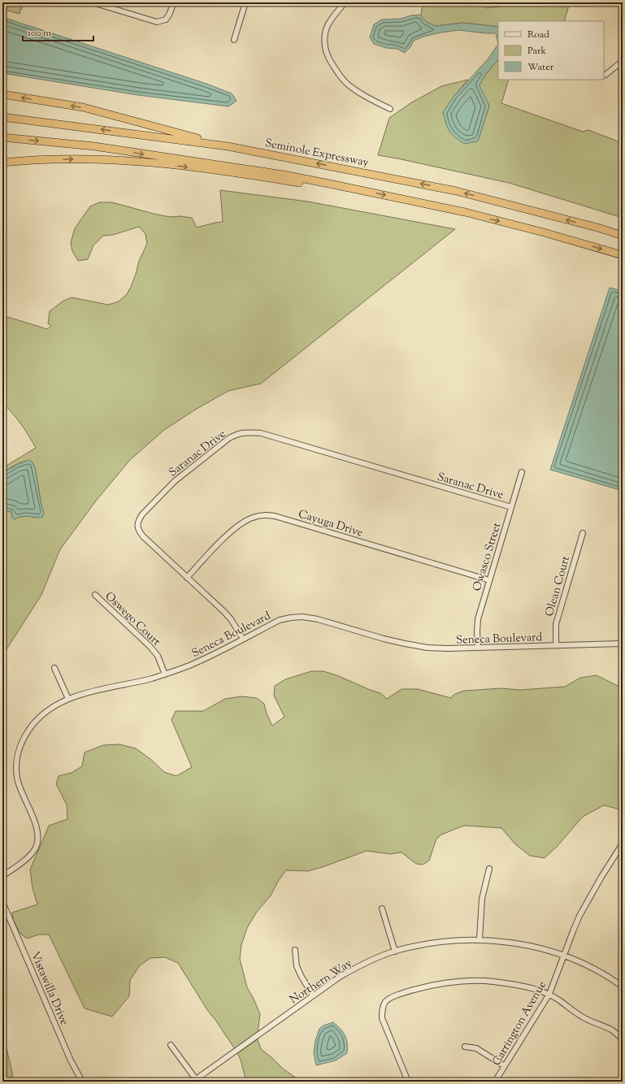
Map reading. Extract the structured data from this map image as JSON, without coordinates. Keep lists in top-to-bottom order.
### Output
{
  "streets": {
    "highway": ["Seminole Expressway"],
    "street": [
      "Saranac Drive",
      "Cayuga Drive",
      "Owasco Street",
      "Olean Court",
      "Oswego Court",
      "Seneca Boulevard",
      "Northern Way",
      "Vistawilla Drive",
      "Carrington Avenue"
    ]
  },
  "crossings": [
    ["Saranac Drive", "Cayuga Drive"],
    ["Saranac Drive", "Owasco Street"],
    ["Saranac Drive", "Seneca Boulevard"],
    ["Cayuga Drive", "Owasco Street"],
    ["Owasco Street", "Seneca Boulevard"],
    ["Olean Court", "Seneca Boulevard"],
    ["Oswego Court", "Seneca Boulevard"],
    ["Northern Way", "Carrington Avenue"]
  ],
  "legend": ["Road", "Park", "Water"],
  "scale_bar": "100 m"
}
